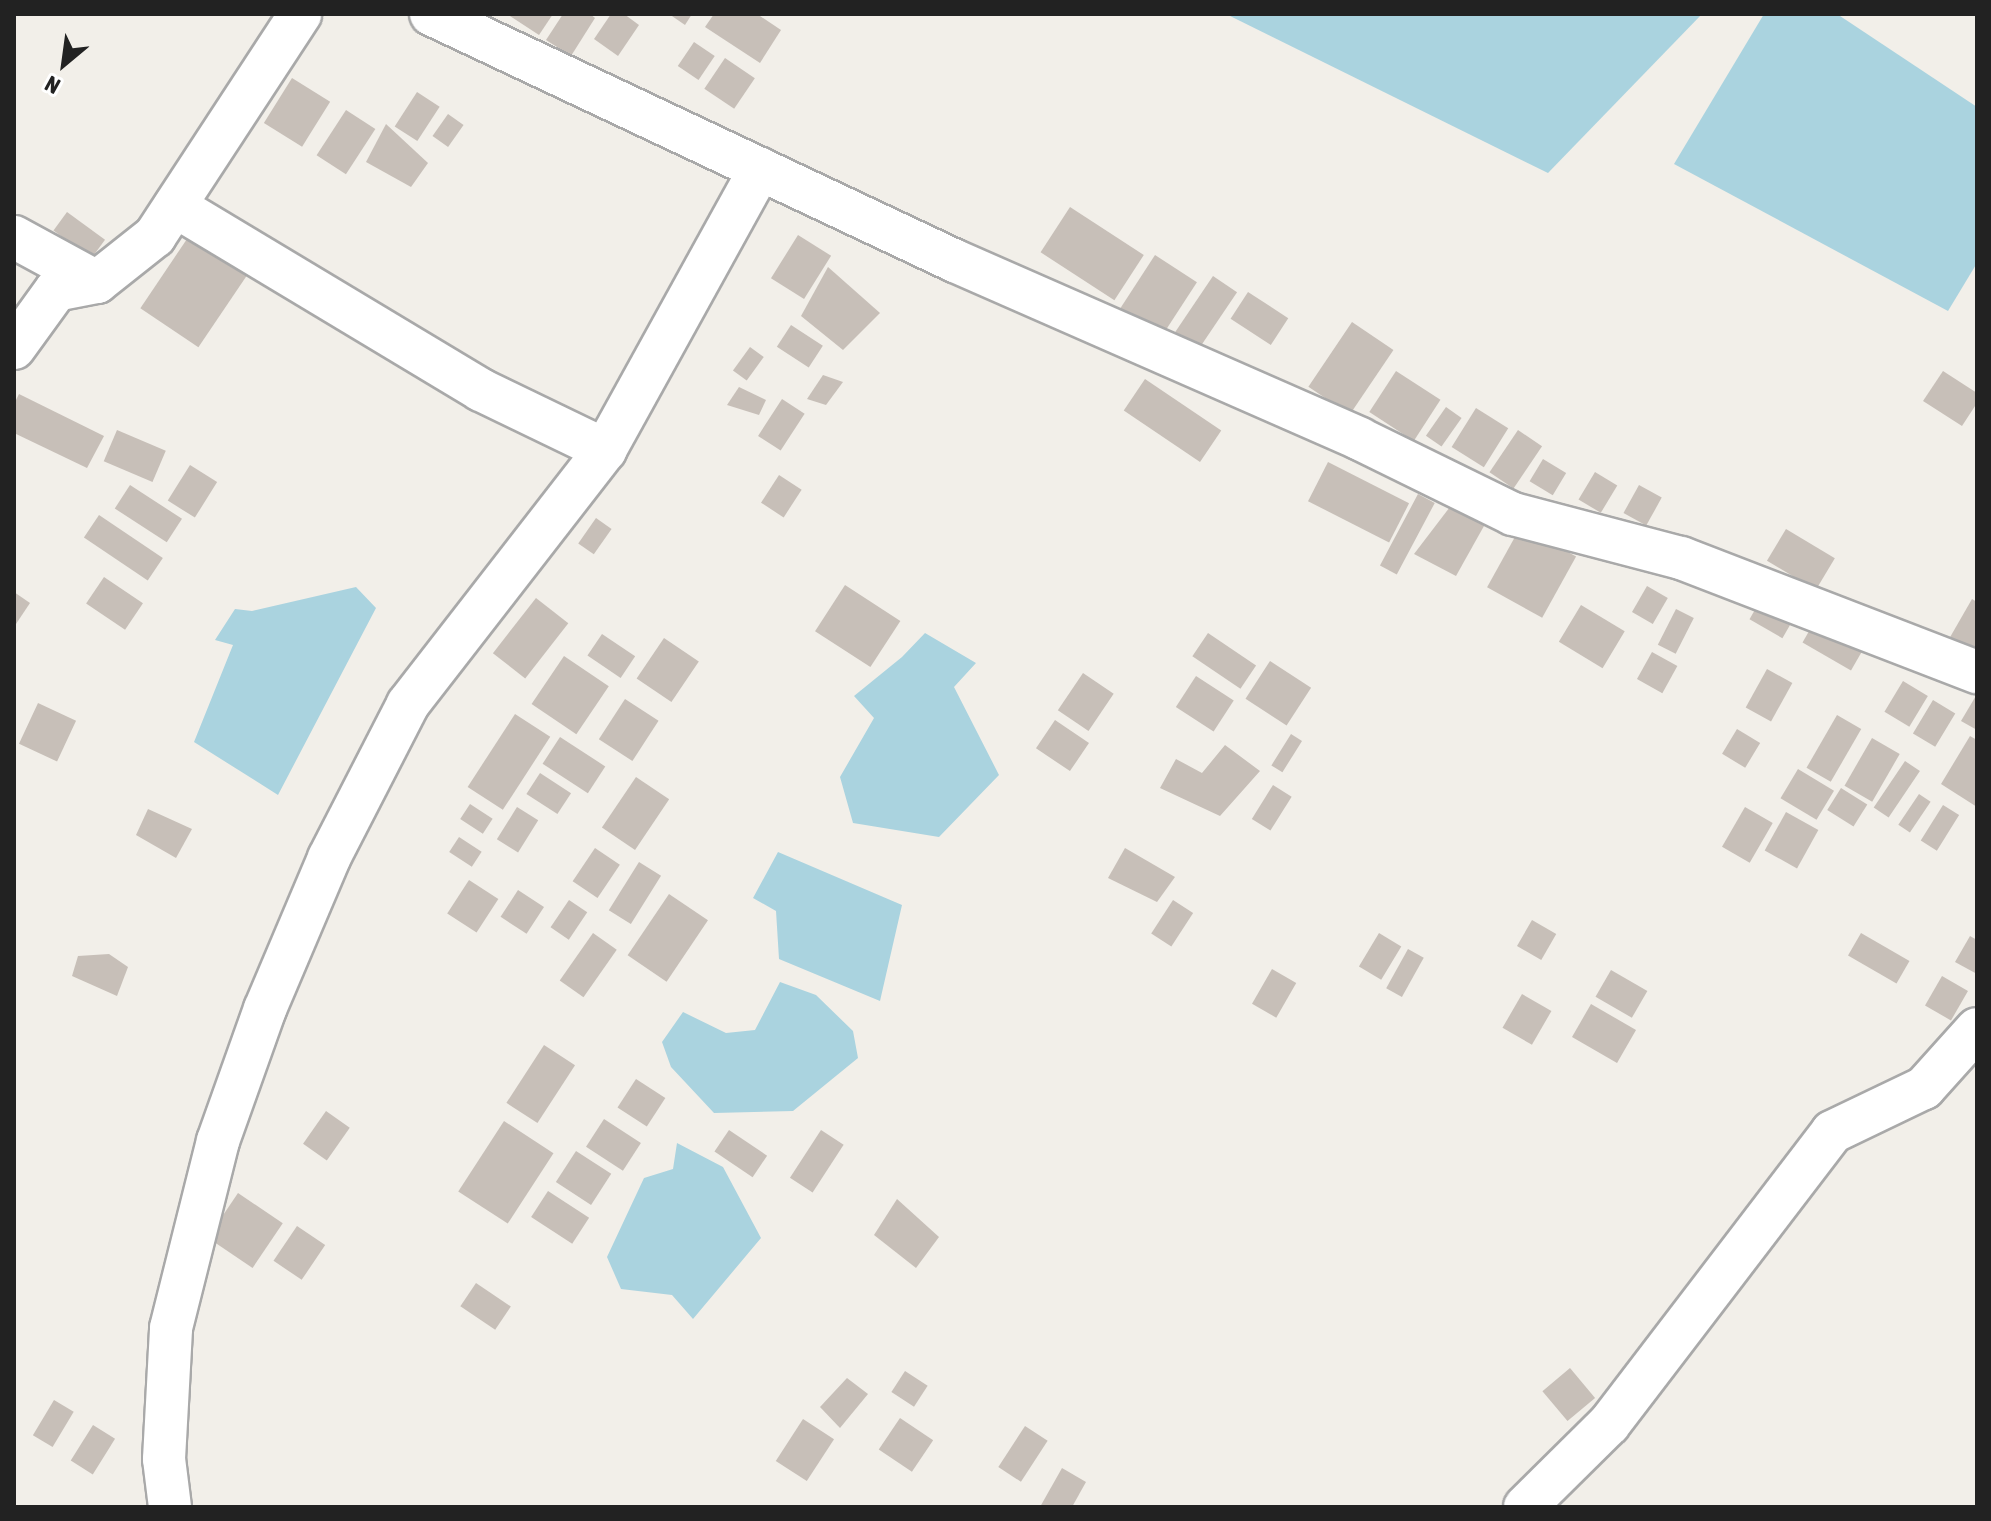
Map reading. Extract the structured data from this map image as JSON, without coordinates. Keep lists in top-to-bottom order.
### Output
{
  "north": "bottom left"
}
